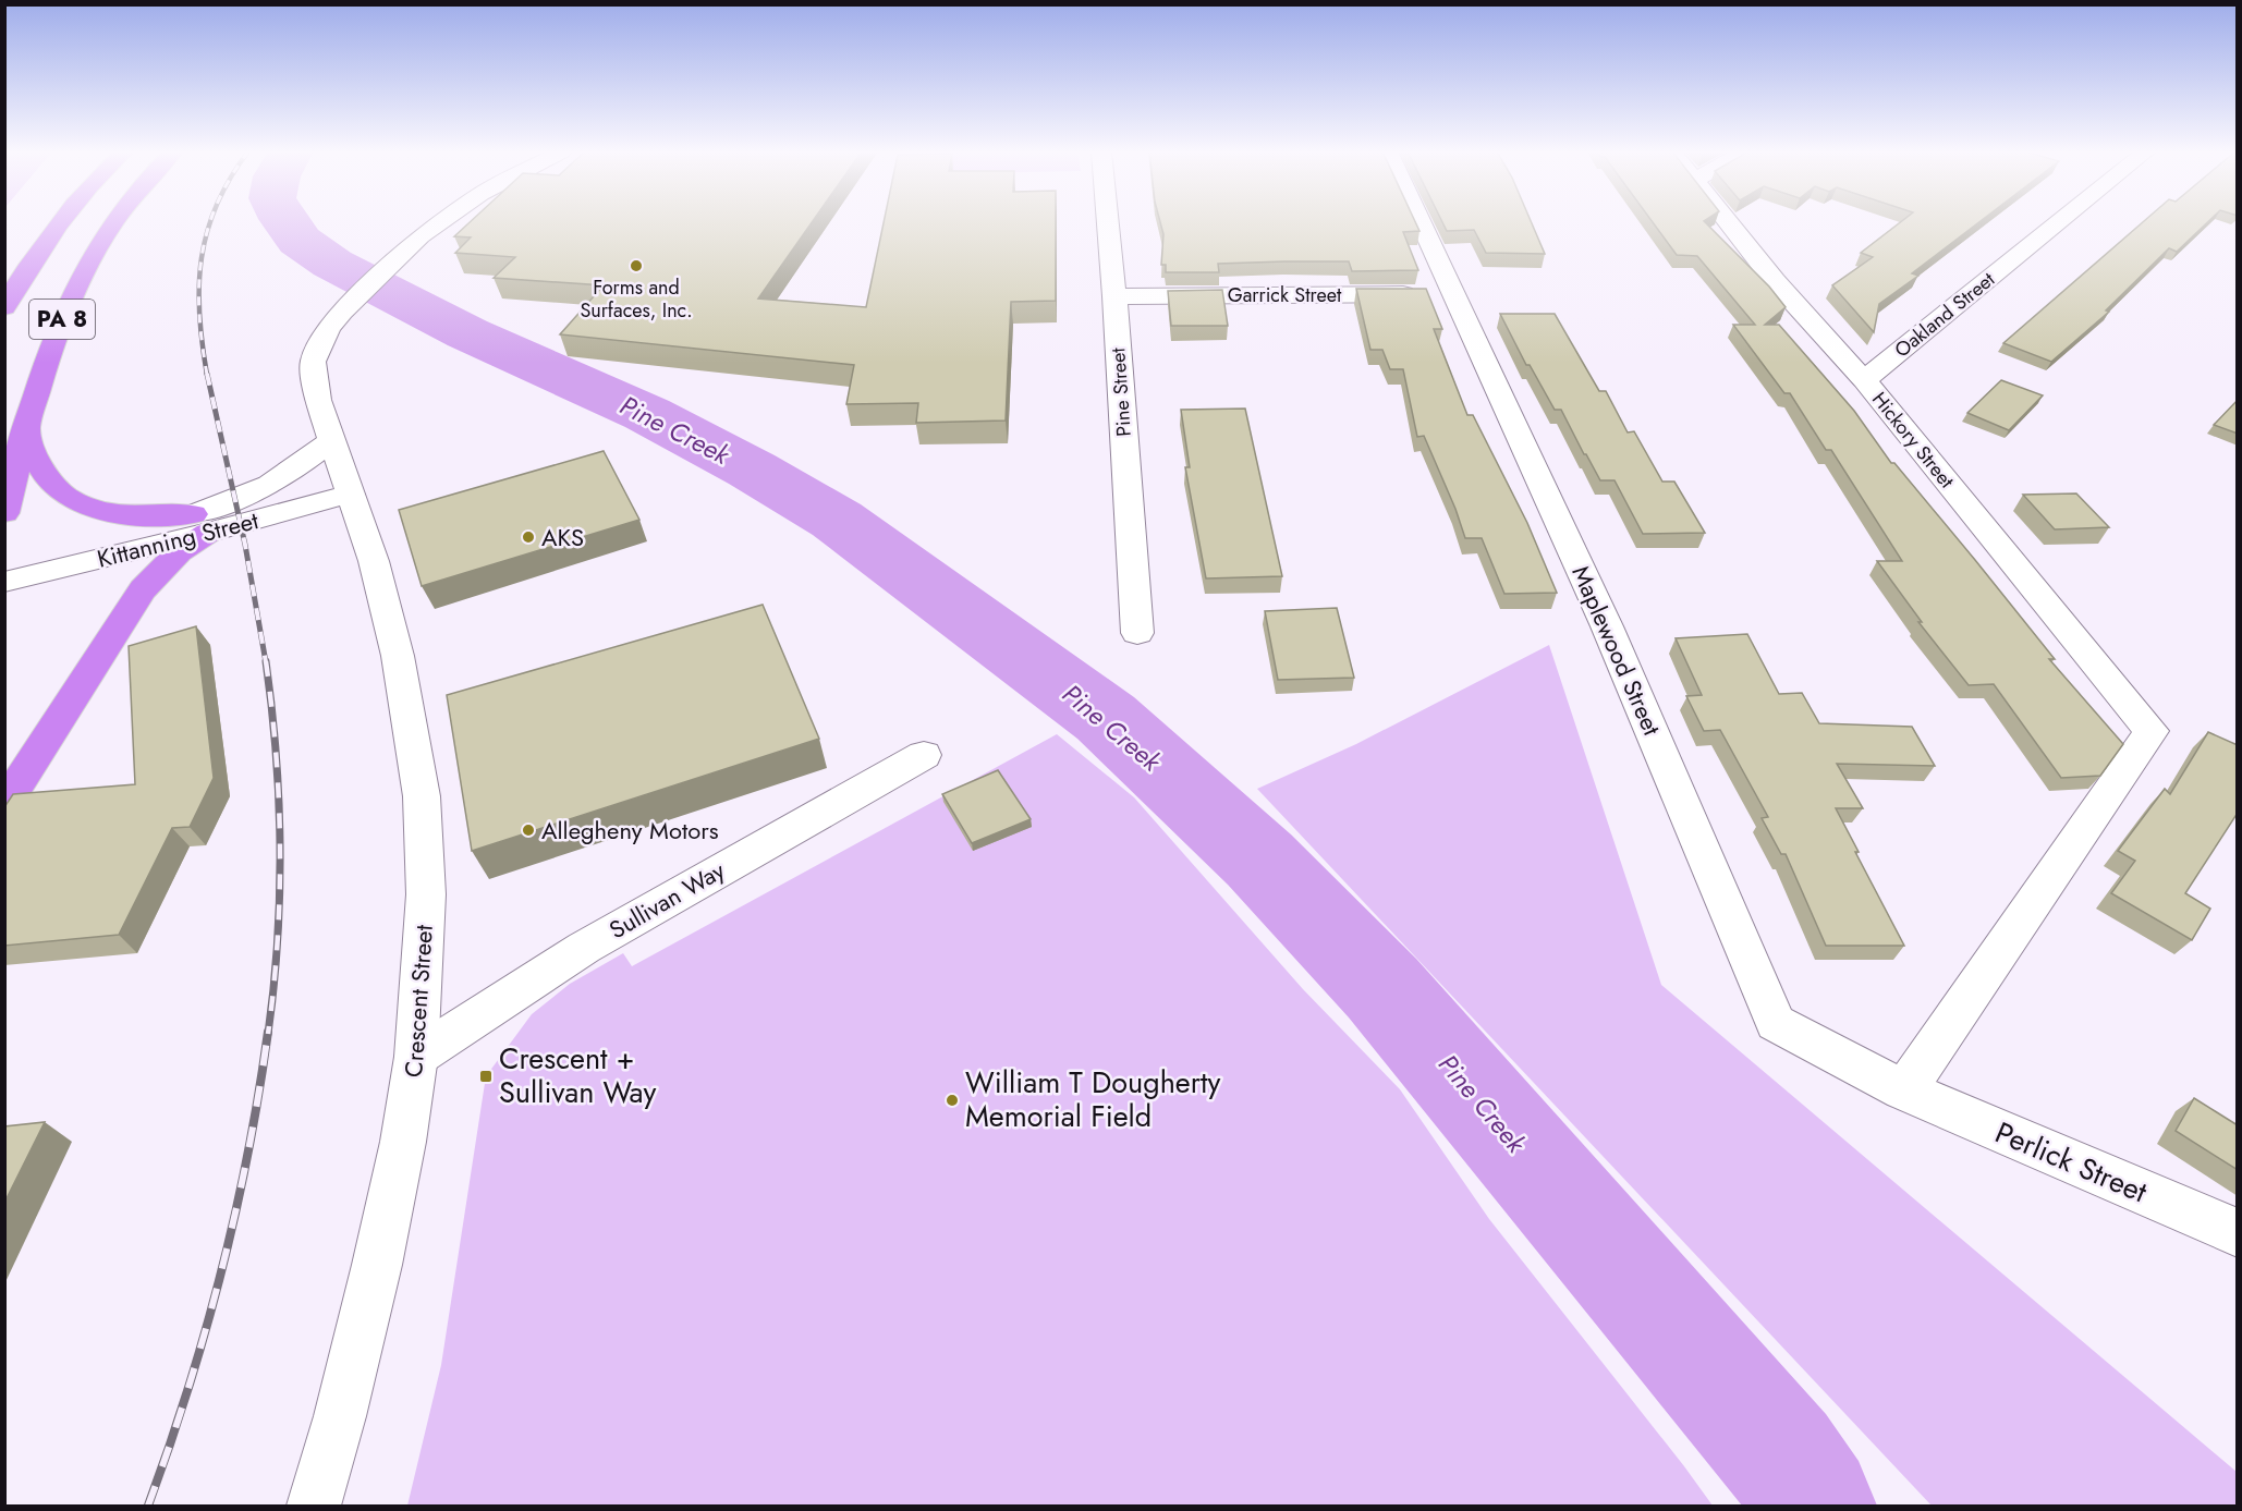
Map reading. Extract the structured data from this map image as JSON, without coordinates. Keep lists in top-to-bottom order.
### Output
{
  "streets": {
    "highway": ["PA 8"],
    "street": [
      "Garrick Street",
      "Oakland Street",
      "Pine Street",
      "Hickory Street",
      "Kittanning Street",
      "Maplewood Street",
      "Sullivan Way",
      "Crescent Street",
      "Perlick Street"
    ]
  },
  "crossings": [
    ["Garrick Street", "Pine Street"],
    ["Garrick Street", "Maplewood Street"],
    ["Oakland Street", "Hickory Street"],
    ["Hickory Street", "Maplewood Street"],
    ["Hickory Street", "Perlick Street"],
    ["Kittanning Street", "Crescent Street"],
    ["Maplewood Street", "Perlick Street"],
    ["Sullivan Way", "Crescent Street"]
  ],
  "water": ["Pine Creek"],
  "places": {
    "other": [
      "Forms and Surfaces, Inc.",
      "AKS",
      "Allegheny Motors",
      "William T Dougherty Memorial Field"
    ],
    "transit": ["Crescent + Sullivan Way"]
  }
}
